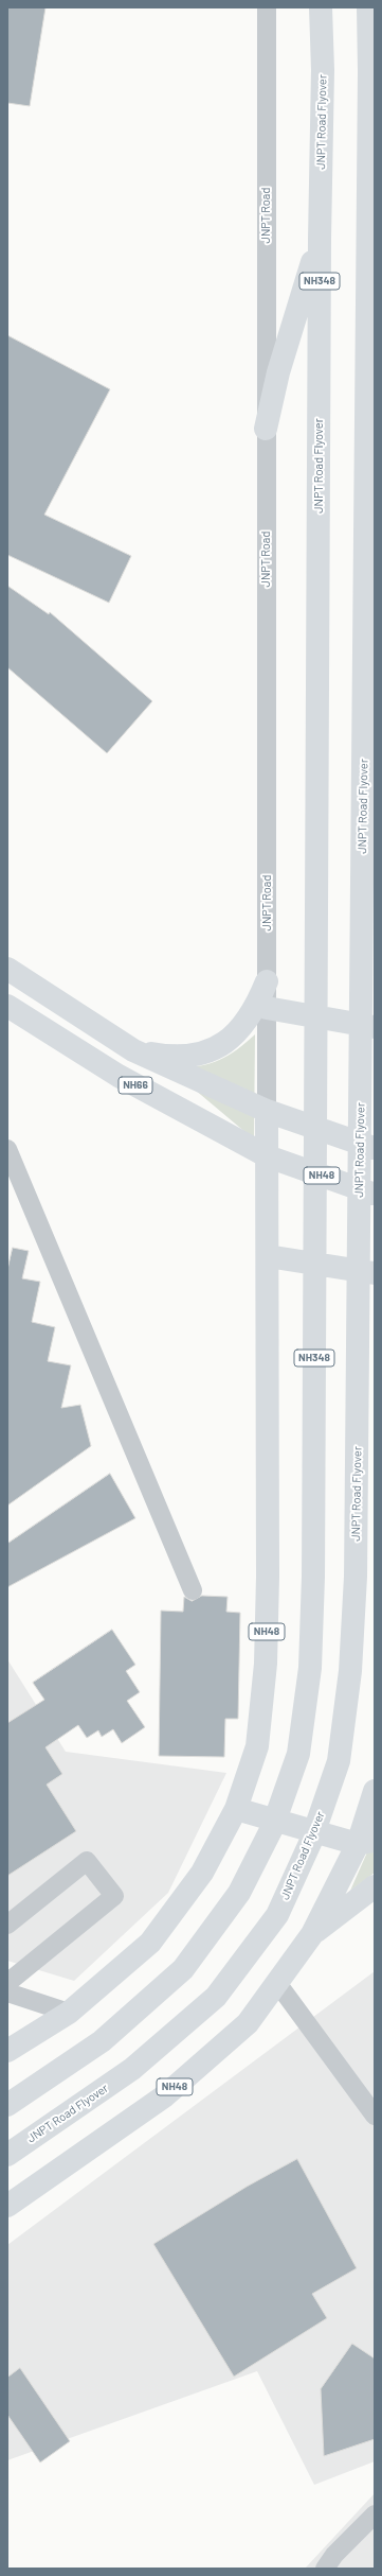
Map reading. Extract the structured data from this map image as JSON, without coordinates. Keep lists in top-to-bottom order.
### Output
{
  "streets": {
    "highway": [
      "JNPT Road Flyover",
      "NH348",
      "NH66",
      "NH48"
    ],
    "street": ["JNPT Road"]
  },
  "crossings": [
    ["JNPT Road", "NH66"],
    ["JNPT Road", "NH48"],
    ["NH66", "NH48"]
  ]
}
